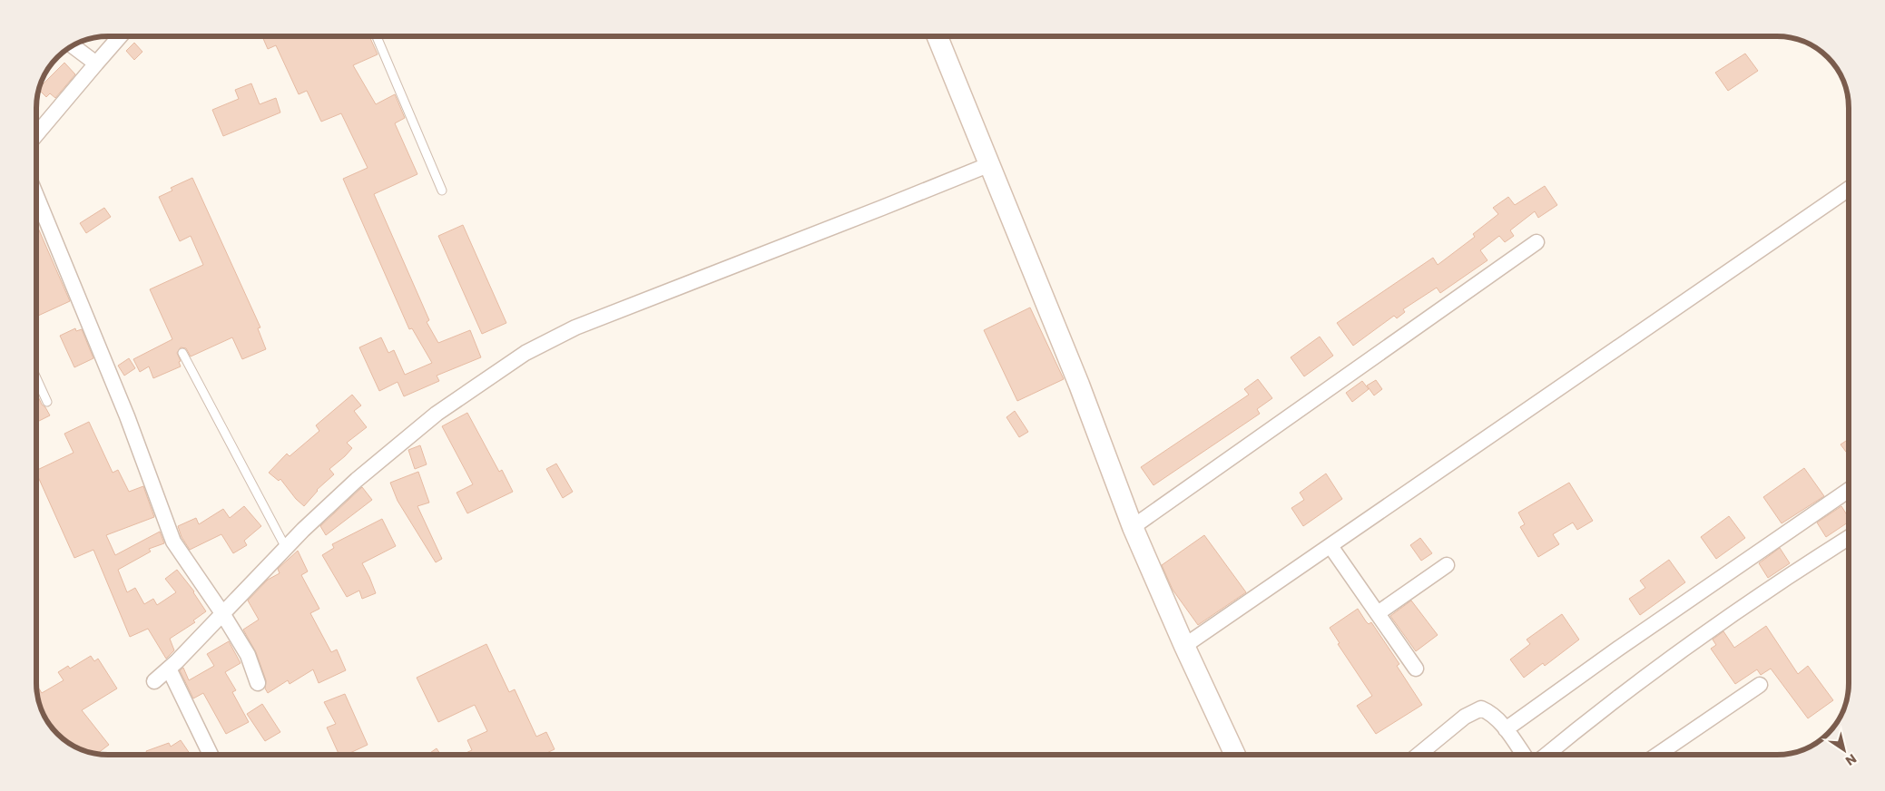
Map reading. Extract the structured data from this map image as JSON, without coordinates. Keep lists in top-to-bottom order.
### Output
{
  "north": "bottom right"
}
